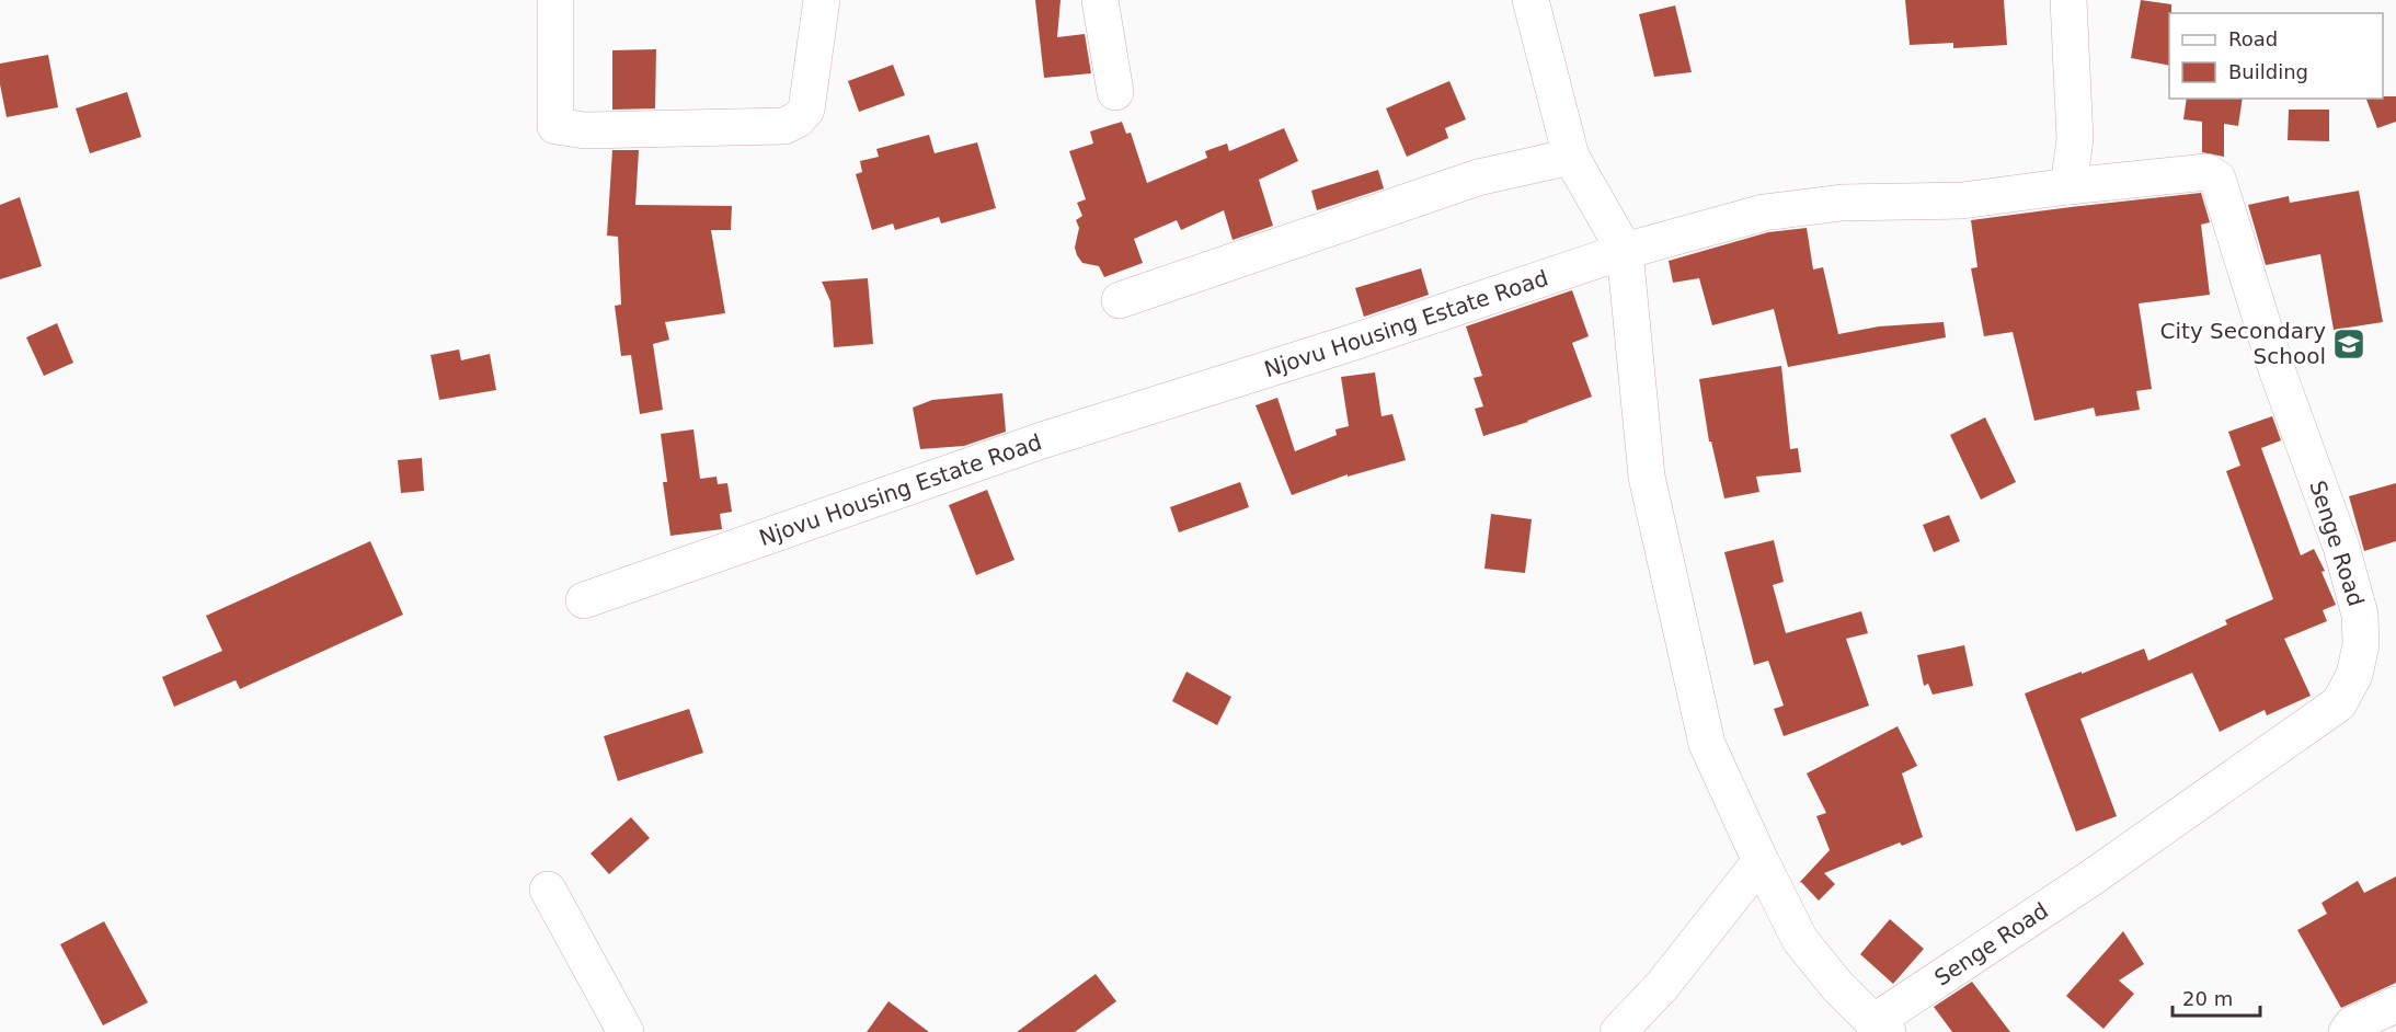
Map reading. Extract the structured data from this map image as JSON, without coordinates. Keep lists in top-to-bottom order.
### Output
{
  "streets": {
    "street": ["Njovu Housing Estate Road", "Senge Road"]
  },
  "crossings": [
    ["Njovu Housing Estate Road", "Senge Road"]
  ],
  "places": {
    "school or university": ["City Secondary School"]
  },
  "legend": ["Road", "Building"],
  "scale_bar": "20 m"
}
